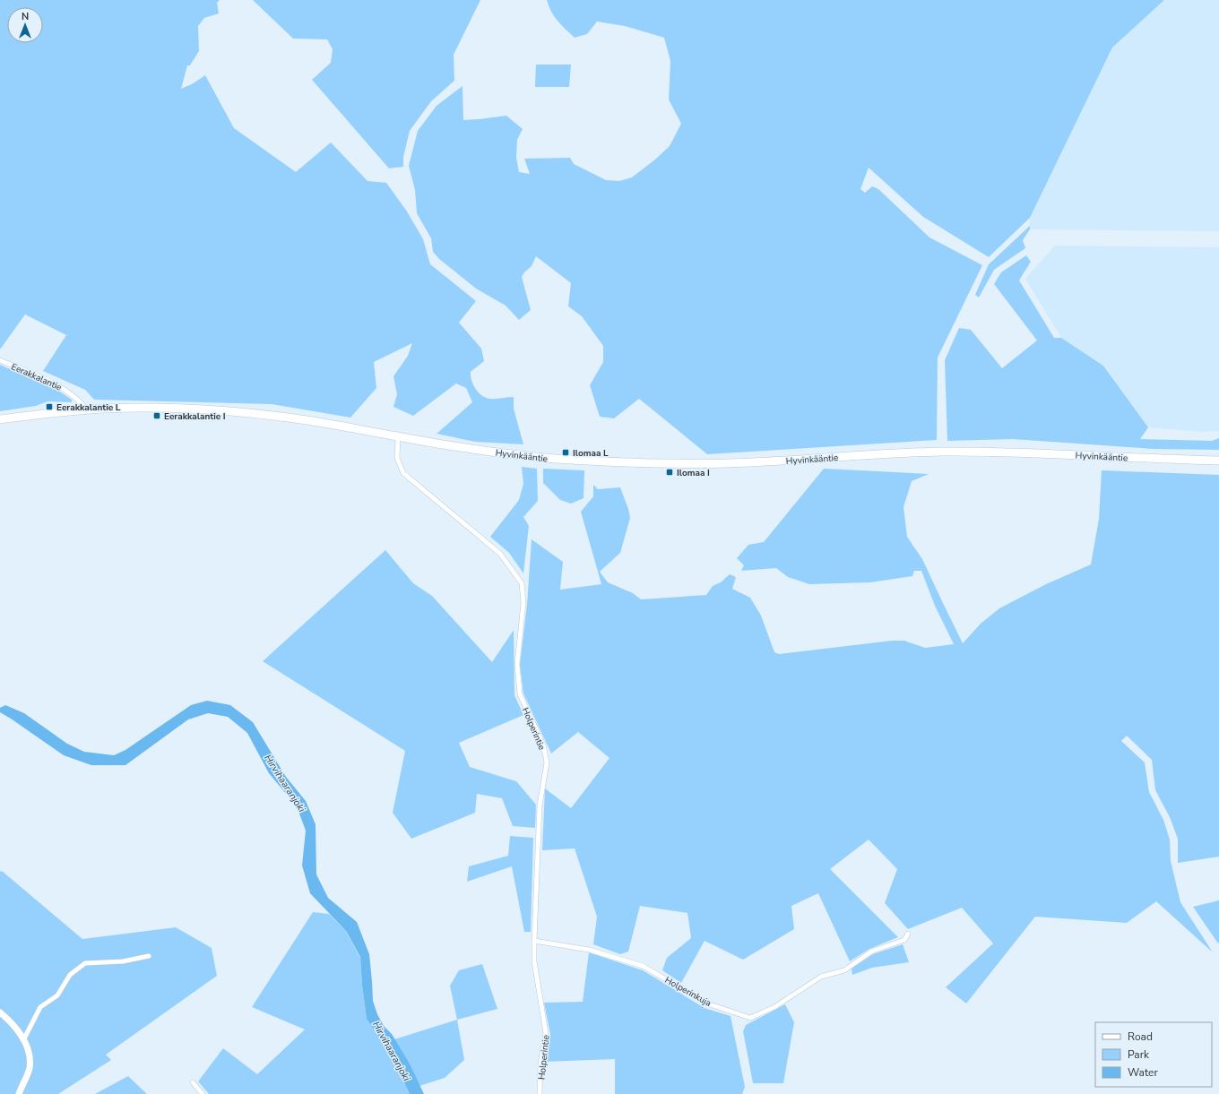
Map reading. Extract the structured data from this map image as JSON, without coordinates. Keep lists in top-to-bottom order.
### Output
{
  "streets": {
    "highway": ["Hyvinkääntie"],
    "street": ["Eerakkalantie", "Holperintie", "Holperinkuja"]
  },
  "crossings": [
    ["Eerakkalantie", "Hyvinkääntie"],
    ["Hyvinkääntie", "Holperintie"],
    ["Holperintie", "Holperinkuja"]
  ],
  "water": ["Hirvihaaranjoki"],
  "places": {
    "transit": [
      "Eerakkalantie L",
      "Eerakkalantie I",
      "Ilomaa L",
      "Ilomaa I"
    ]
  },
  "legend": ["Road", "Park", "Water"],
  "north": "top"
}
